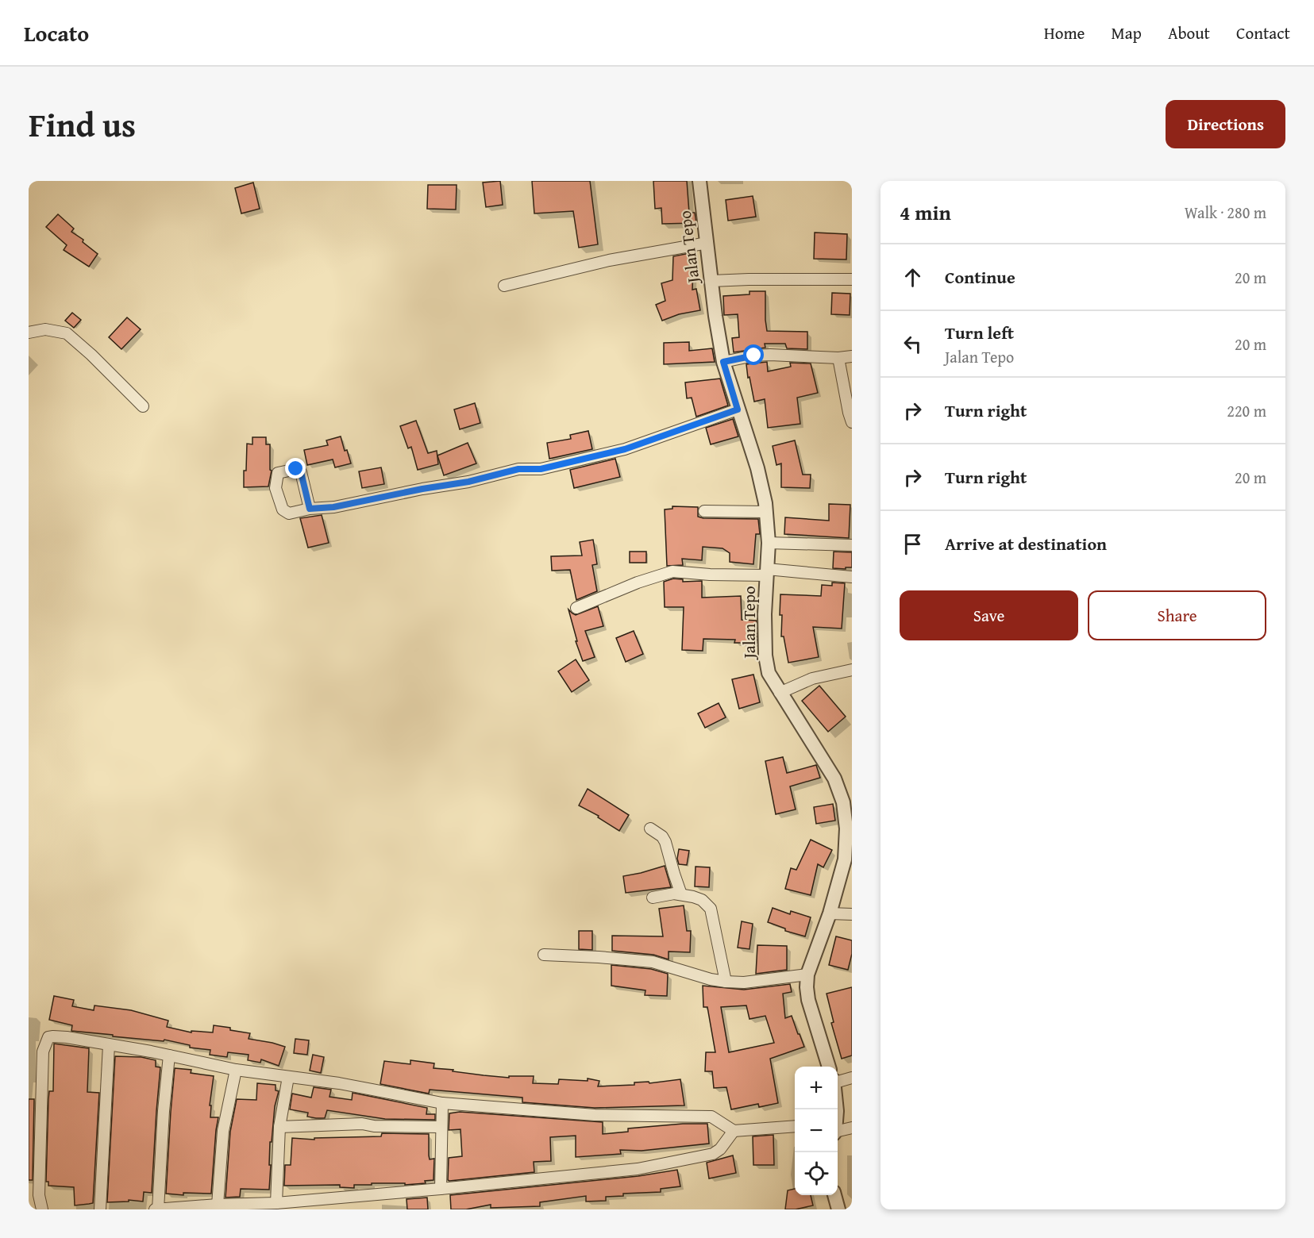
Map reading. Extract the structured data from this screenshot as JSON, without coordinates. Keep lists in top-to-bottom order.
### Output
{
  "streets": {
    "street": ["Jalan Tepo"]
  },
  "page": {
    "header": "Locato",
    "nav": [
      "Home",
      "Map",
      "About",
      "Contact"
    ],
    "title": "Find us",
    "buttons": [
      "Directions",
      ["Save", "Share"]
    ],
    "heading": ["4 min", "Walk · 280 m"],
    "list": [
      ["Continue", "20 m"],
      ["Turn left", "Jalan Tepo", "20 m"],
      ["Turn right", "220 m"],
      ["Turn right", "20 m"],
      "Arrive at destination"
    ],
    "map_buttons": ["+", "−"]
  }
}
